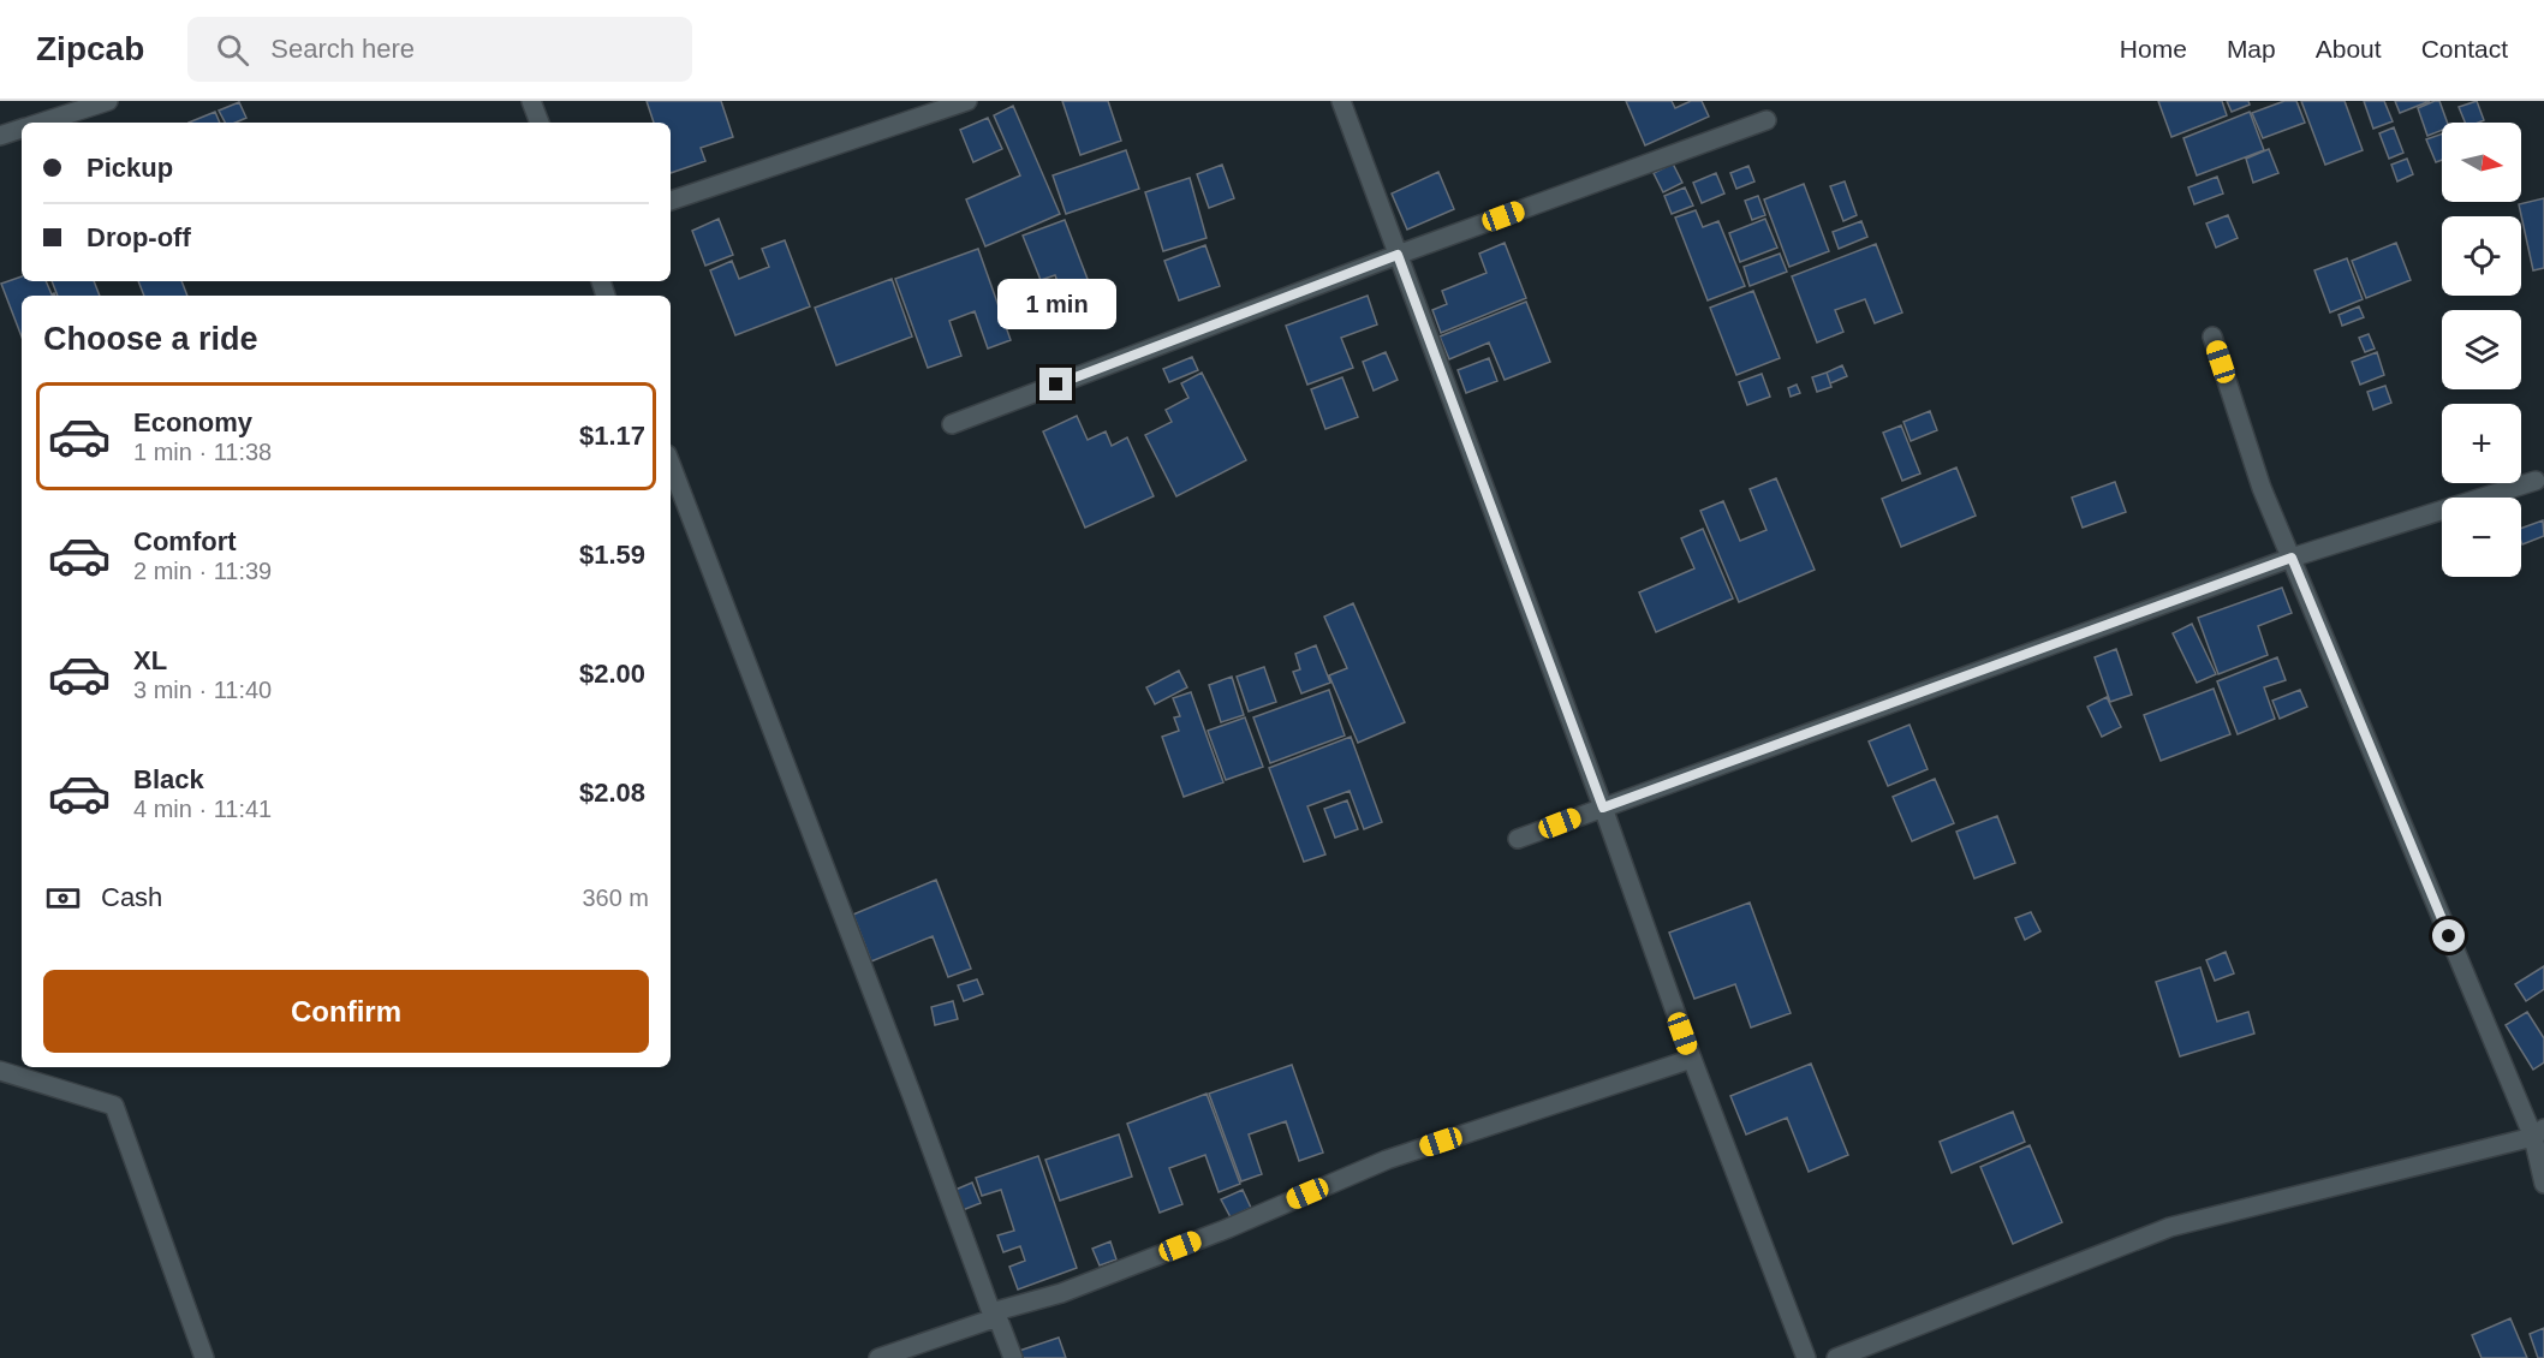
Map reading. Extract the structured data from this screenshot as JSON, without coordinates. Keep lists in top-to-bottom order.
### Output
{
  "north": "right",
  "page": {
    "header": "Zipcab",
    "search": "Search here",
    "nav": [
      "Home",
      "Map",
      "About",
      "Contact"
    ],
    "map_buttons": ["+", "−"],
    "banner": ["Pickup", "Drop-off"],
    "bubble": "1 min",
    "heading": "Choose a ride",
    "list": [
      {
        "name": "Economy",
        "note": "1 min · 11:38",
        "value": "$1.17"
      },
      {
        "name": "Comfort",
        "note": "2 min · 11:39",
        "value": "$1.59"
      },
      {
        "name": "XL",
        "note": "3 min · 11:40",
        "value": "$2.00"
      },
      {
        "name": "Black",
        "note": "4 min · 11:41",
        "value": "$2.08"
      }
    ],
    "pay": ["Cash", "360 m"],
    "buttons": "Confirm"
  }
}
